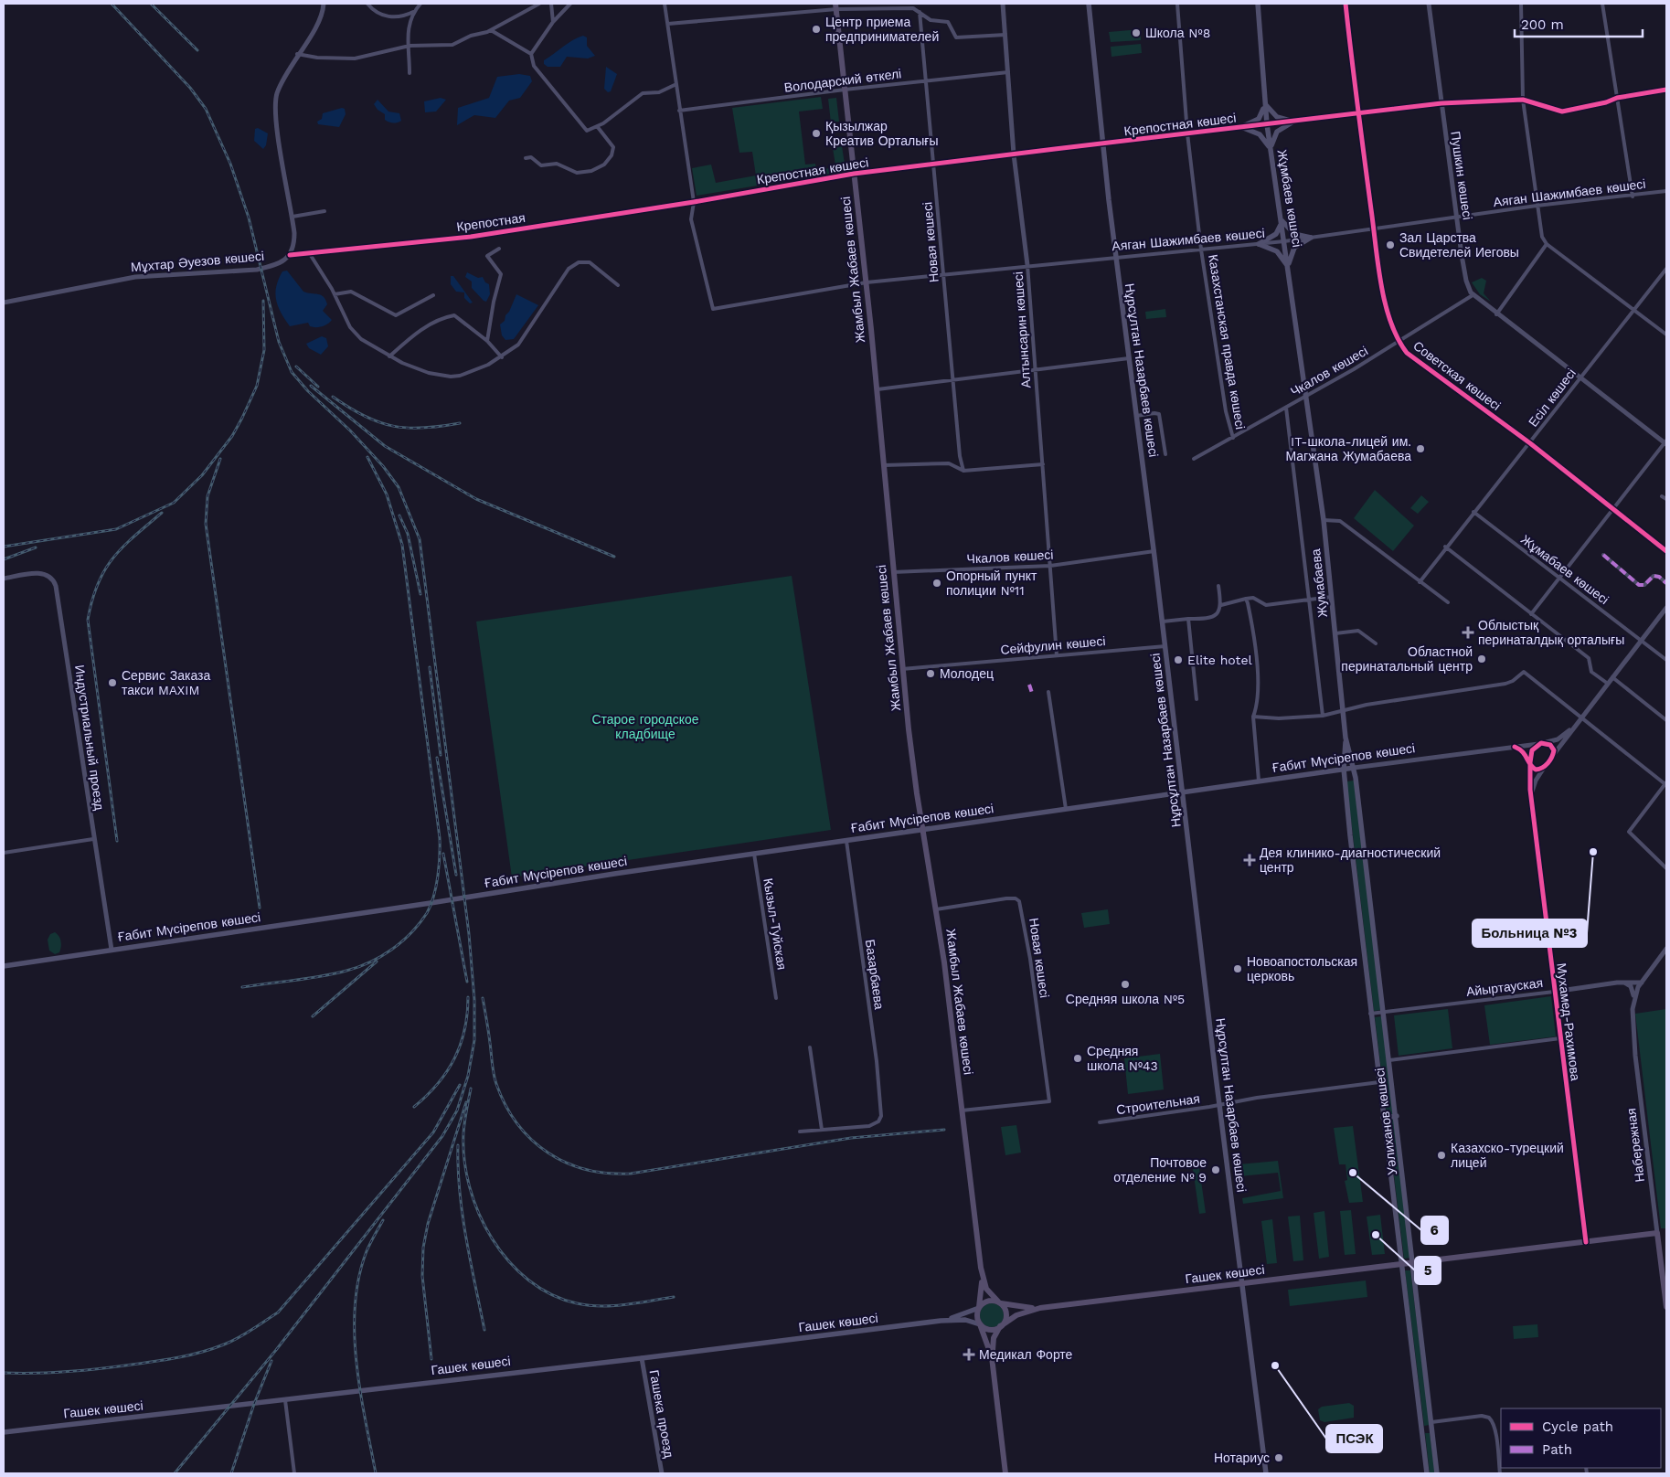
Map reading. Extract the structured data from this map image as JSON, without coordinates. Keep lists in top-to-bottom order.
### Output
{
  "streets": {
    "main road": [
      "Жұмбаев көшесі",
      "Жамбыл Жабаев көшесі",
      "Нұрсұлтан Назарбаев көшесі",
      "Жумабаева",
      "Ғабит Мүсірепов көшесі",
      "Уәлиханов көшесі",
      "Набережная",
      "Гашек көшесі"
    ],
    "street": [
      "Володарский өткелі",
      "Крепостная көшесі",
      "Пушкин көшесі",
      "Аяган Шажимбаев көшесі",
      "Крепостная",
      "Новая көшесі",
      "Мұхтар Әуезов көшесі",
      "Алтынсарин көшесі",
      "Казахстанская правда көшесі",
      "Чкалов көшесі",
      "Советская көшесі",
      "Есіл көшесі",
      "Жұмабаев көшесі",
      "Сейфулин көшесі",
      "Индустриальный проезд",
      "Кызыл-Туйская",
      "Базарбаева",
      "Айыртауская",
      "Мухамед-Рахимова",
      "Строительная",
      "Гашека проезд"
    ]
  },
  "crossings": [
    ["Володарский өткелі", "Новая көшесі"],
    ["Володарский өткелі", "Жамбыл Жабаев көшесі"],
    ["Володарский өткелі", "Алтынсарин көшесі"],
    ["Крепостная көшесі", "Пушкин көшесі"],
    ["Крепостная көшесі", "Аяган Шажимбаев көшесі"],
    ["Крепостная көшесі", "Жұмбаев көшесі"],
    ["Крепостная көшесі", "Крепостная"],
    ["Крепостная көшесі", "Новая көшесі"],
    ["Крепостная көшесі", "Жамбыл Жабаев көшесі"],
    ["Крепостная көшесі", "Алтынсарин көшесі"],
    ["Крепостная көшесі", "Казахстанская правда көшесі"],
    ["Крепостная көшесі", "Нұрсұлтан Назарбаев көшесі"],
    ["Крепостная көшесі", "Советская көшесі"],
    ["Пушкин көшесі", "Аяган Шажимбаев көшесі"],
    ["Пушкин көшесі", "Чкалов көшесі"],
    ["Аяган Шажимбаев көшесі", "Жұмбаев көшесі"],
    ["Аяган Шажимбаев көшесі", "Крепостная"],
    ["Аяган Шажимбаев көшесі", "Новая көшесі"],
    ["Аяган Шажимбаев көшесі", "Жамбыл Жабаев көшесі"],
    ["Аяган Шажимбаев көшесі", "Алтынсарин көшесі"],
    ["Аяган Шажимбаев көшесі", "Казахстанская правда көшесі"],
    ["Аяган Шажимбаев көшесі", "Нұрсұлтан Назарбаев көшесі"],
    ["Аяган Шажимбаев көшесі", "Советская көшесі"],
    ["Жұмбаев көшесі", "Чкалов көшесі"],
    ["Жұмбаев көшесі", "Жумабаева"],
    ["Крепостная", "Мұхтар Әуезов көшесі"],
    ["Новая көшесі", "Жамбыл Жабаев көшесі"],
    ["Жамбыл Жабаев көшесі", "Чкалов көшесі"],
    ["Жамбыл Жабаев көшесі", "Сейфулин көшесі"],
    ["Жамбыл Жабаев көшесі", "Ғабит Мүсірепов көшесі"],
    ["Алтынсарин көшесі", "Чкалов көшесі"],
    ["Алтынсарин көшесі", "Сейфулин көшесі"],
    ["Казахстанская правда көшесі", "Чкалов көшесі"],
    ["Нұрсұлтан Назарбаев көшесі", "Чкалов көшесі"],
    ["Нұрсұлтан Назарбаев көшесі", "Сейфулин көшесі"],
    ["Нұрсұлтан Назарбаев көшесі", "Ғабит Мүсірепов көшесі"],
    ["Нұрсұлтан Назарбаев көшесі", "Строительная"],
    ["Нұрсұлтан Назарбаев көшесі", "Гашек көшесі"],
    ["Чкалов көшесі", "Советская көшесі"],
    ["Чкалов көшесі", "Жумабаева"],
    ["Советская көшесі", "Есіл көшесі"],
    ["Есіл көшесі", "Жұмабаев көшесі"],
    ["Жумабаева", "Ғабит Мүсірепов көшесі"],
    ["Жумабаева", "Уәлиханов көшесі"],
    ["Индустриальный проезд", "Ғабит Мүсірепов көшесі"],
    ["Ғабит Мүсірепов көшесі", "Кызыл-Туйская"],
    ["Ғабит Мүсірепов көшесі", "Базарбаева"],
    ["Ғабит Мүсірепов көшесі", "Уәлиханов көшесі"],
    ["Айыртауская", "Мухамед-Рахимова"],
    ["Айыртауская", "Уәлиханов көшесі"],
    ["Айыртауская", "Набережная"],
    ["Мухамед-Рахимова", "Гашек көшесі"],
    ["Уәлиханов көшесі", "Гашек көшесі"],
    ["Набережная", "Гашек көшесі"],
    ["Гашек көшесі", "Гашека проезд"]
  ],
  "parks": ["Старое городское кладбище"],
  "places": {
    "other": [
      "Центр приема предпринимателей",
      "Школа №8",
      "Қызылжар Креатив Орталығы",
      "Зал Царства Свидетелей Иеговы",
      "IT-школа-лицей им. Магжана Жумабаева",
      "Опорный пункт полиции №11",
      "Областной перинатальный центр",
      "Elite hotel",
      "Молодец",
      "Сервис Заказа такси MAXIM",
      "Больница №3",
      "Новоапостольская церковь",
      "Средняя школа №5",
      "Средняя школа №43",
      "Казахско-турецкий лицей",
      "Почтовое отделение № 9",
      "6",
      "5",
      "ПСЭК",
      "Нотариус"
    ],
    "health": ["Облыстық перинаталдық орталығы", "Дея клинико-диагностический центр", "Медикал Форте"]
  },
  "legend": ["Cycle path", "Path"],
  "scale_bar": "200 m"
}
